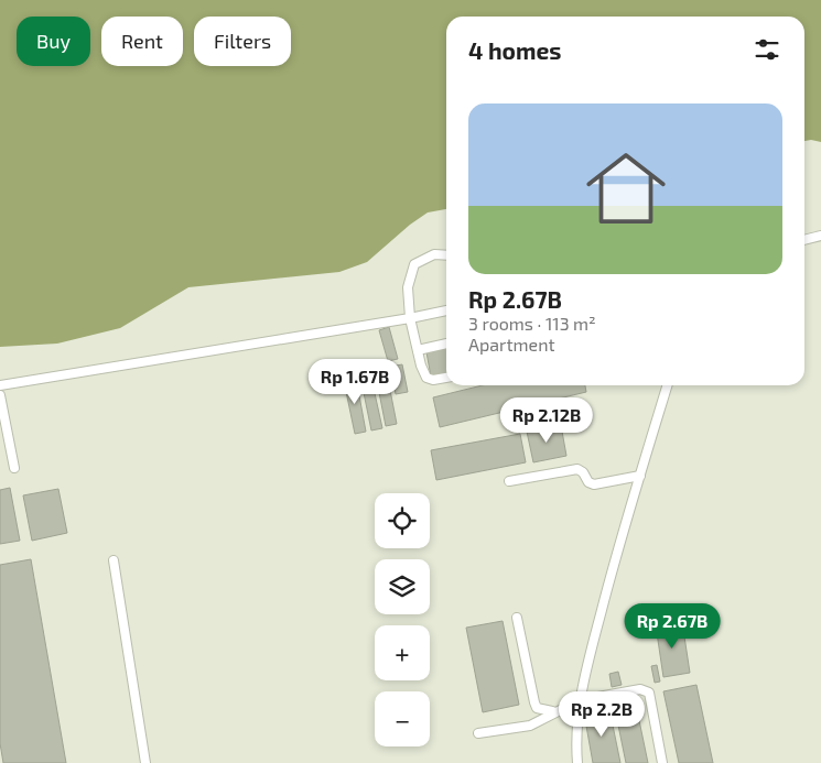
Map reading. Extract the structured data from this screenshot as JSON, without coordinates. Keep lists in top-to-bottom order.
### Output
{
  "page": {
    "chip": ["Buy", "Rent", "Filters"],
    "heading": "4 homes",
    "list": [
      {
        "name": "Rp 2.67B",
        "note": "3 rooms · 113 m² · Apartment"
      }
    ],
    "price": [
      "Rp 1.67B",
      "Rp 2.12B",
      "Rp 2.67B",
      "Rp 2.2B"
    ],
    "map_buttons": ["+", "−"]
  }
}
